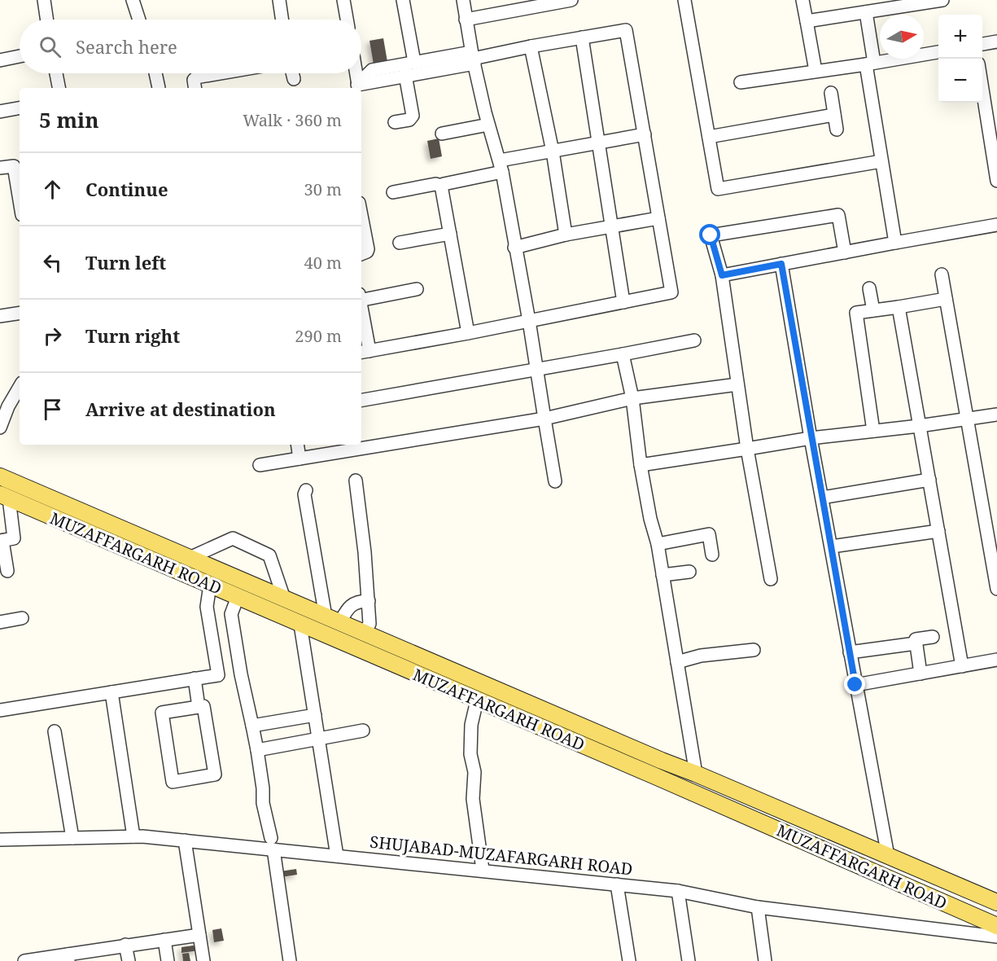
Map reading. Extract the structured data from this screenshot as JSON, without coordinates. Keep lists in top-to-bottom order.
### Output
{
  "streets": {
    "main road": ["MUZAFFARGARH ROAD"],
    "street": ["SHUJABAD-MUZAFARGARH ROAD"]
  },
  "north": "right",
  "page": {
    "map_buttons": ["+", "−"],
    "search": "Search here",
    "heading": ["5 min", "Walk · 360 m"],
    "list": [
      ["Continue", "30 m"],
      ["Turn left", "40 m"],
      ["Turn right", "290 m"],
      "Arrive at destination"
    ]
  }
}
